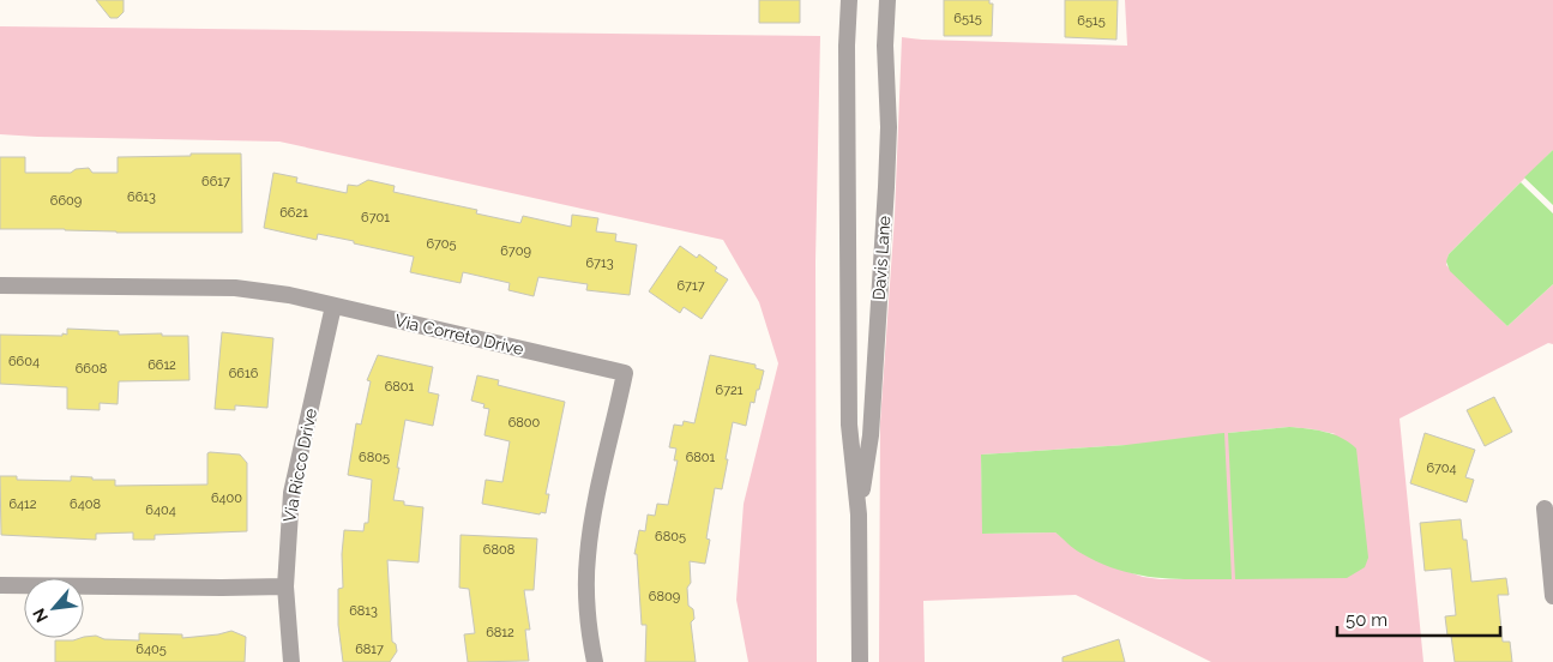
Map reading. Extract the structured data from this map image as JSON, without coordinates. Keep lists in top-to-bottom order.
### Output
{
  "streets": {
    "street": ["Davis Lane", "Via Correto Drive", "Via Ricco Drive"]
  },
  "crossings": [
    ["Via Correto Drive", "Via Ricco Drive"]
  ],
  "house_numbers": [
    "6515",
    "6515",
    "6617",
    "6613",
    "6609",
    "6621",
    "6701",
    "6705",
    "6709",
    "6713",
    "6717",
    "6604",
    "6612",
    "6608",
    "6616",
    "6801",
    "6721",
    "6800",
    "6805",
    "6801",
    "6704",
    "6400",
    "6412",
    "6408",
    "6404",
    "6805",
    "6808",
    "6809",
    "6813",
    "6812",
    "6405",
    "6817"
  ],
  "scale_bar": "50 m",
  "north": "bottom left"
}
